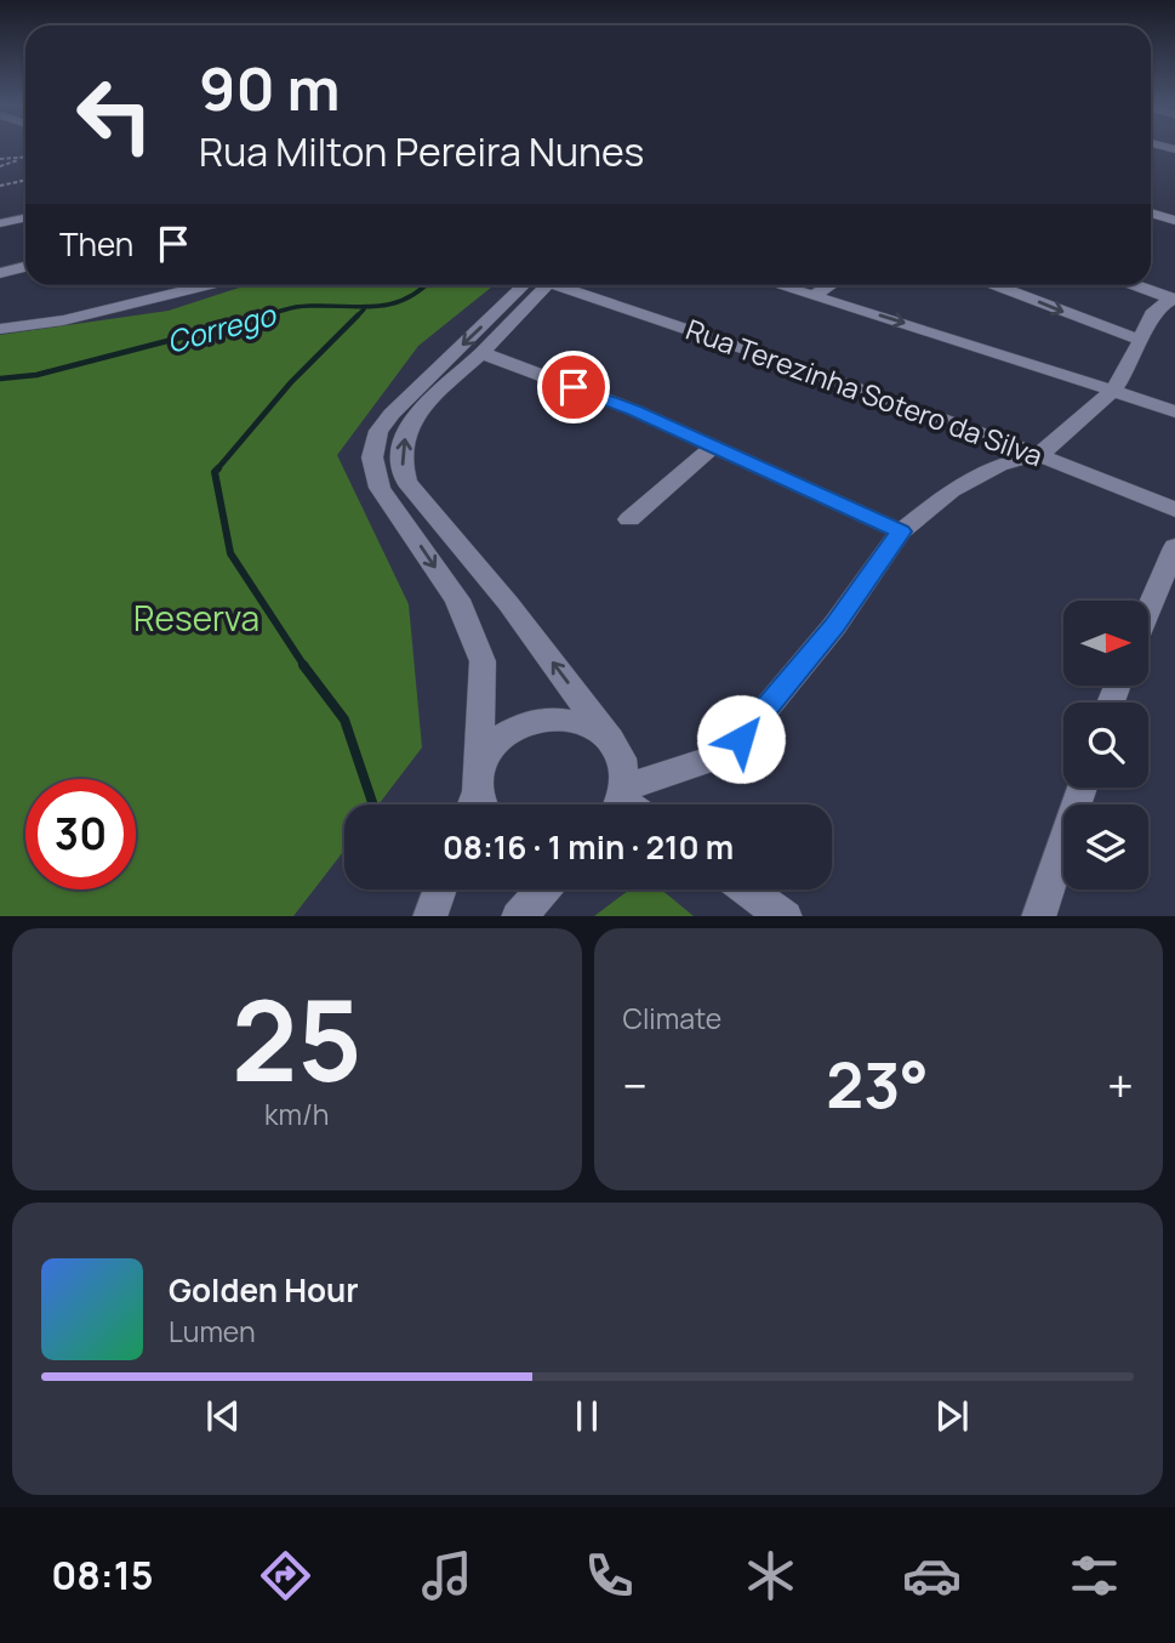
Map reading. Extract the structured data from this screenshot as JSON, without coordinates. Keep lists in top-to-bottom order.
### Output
{
  "streets": {
    "street": ["Rua Terezinha Sotero da Silva"]
  },
  "water": ["Corrego"],
  "parks": ["Reserva"],
  "north": "right",
  "page": {
    "turn": ["90 m", "Rua Milton Pereira Nunes"],
    "then": "Then",
    "limit": "30",
    "trip": "08:16 · 1 min · 210 m",
    "tile": [
      ["25", "km/h"],
      "Climate"
    ],
    "heat": ["−", "23°", "+"],
    "song": ["Golden Hour", "Lumen"],
    "tabs": "08:15"
  }
}
